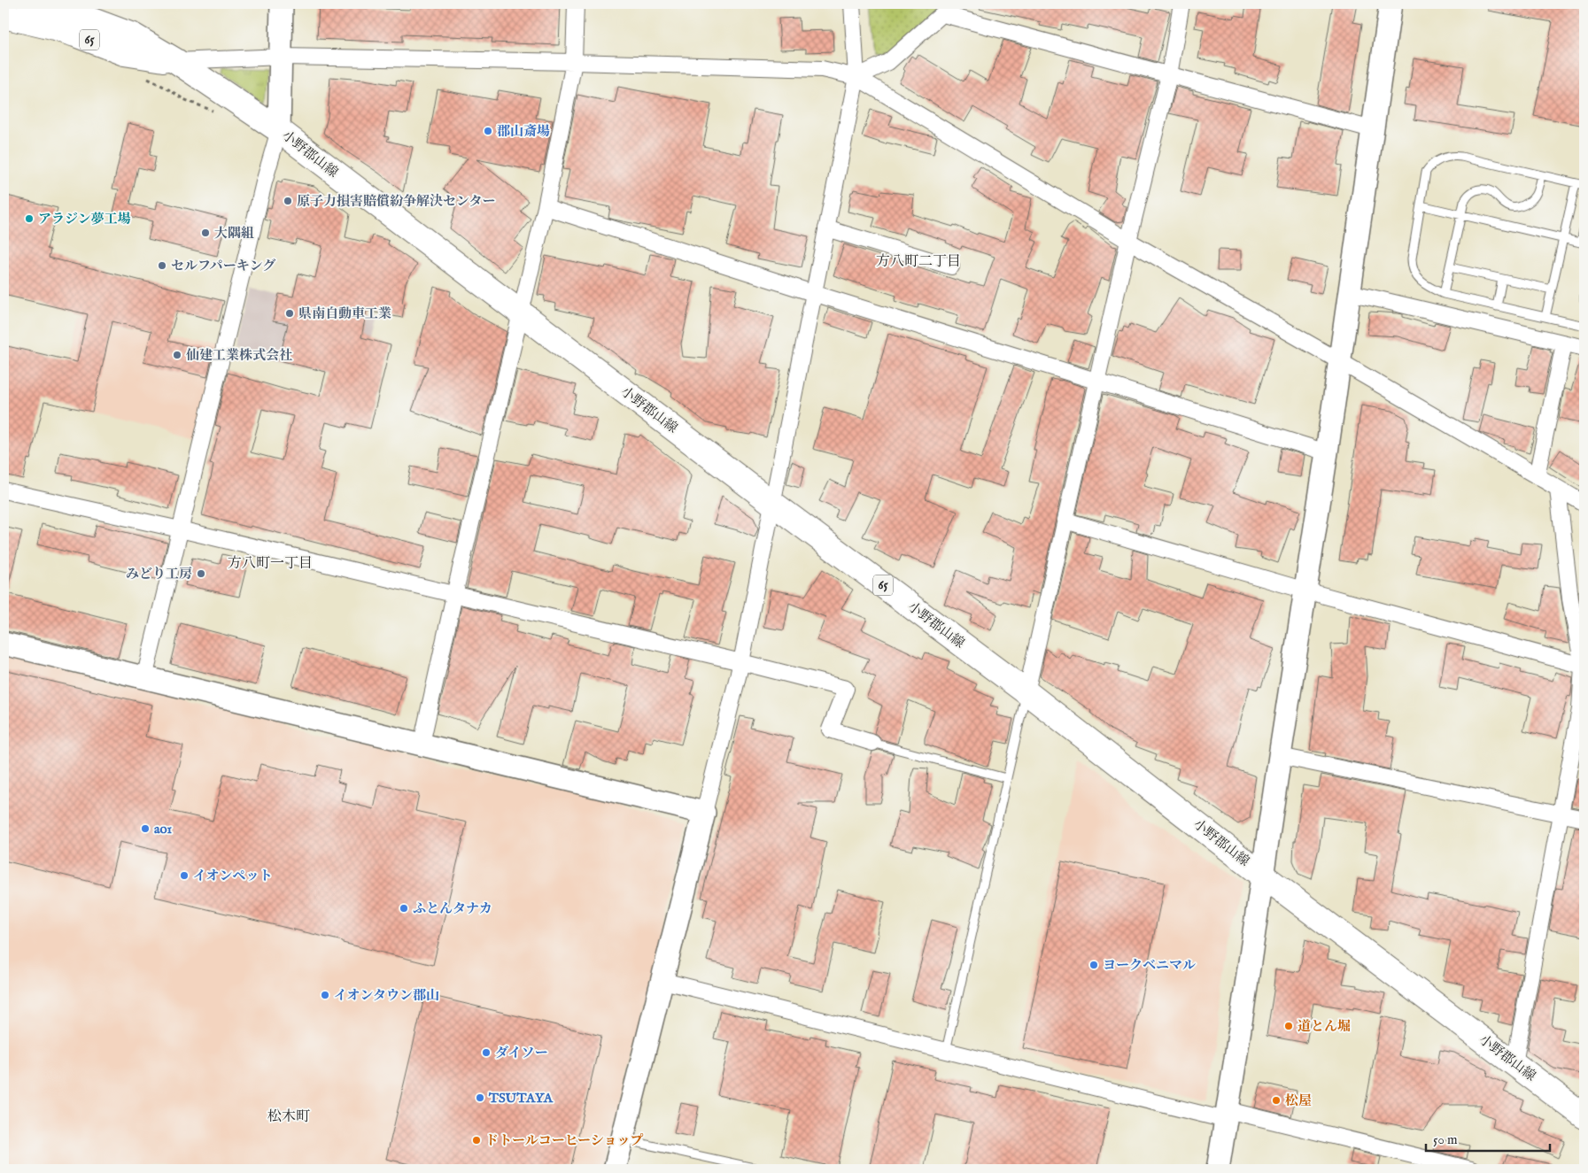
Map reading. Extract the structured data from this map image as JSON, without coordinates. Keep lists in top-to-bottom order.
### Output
{
  "streets": {
    "main road": ["65", "小野郡山線"]
  },
  "districts": ["方八町二丁目", "方八町一丁目", "松木町"],
  "places": [
    "郡山斎場",
    "原子力損害賠償紛争解決センター",
    "アラジン夢工場",
    "大隅組",
    "セルフパーキング",
    "県南自動車工業",
    "仙建工業株式会社",
    "みどり工房",
    "ao1",
    "イオンペット",
    "ふとんタナカ",
    "ヨークベニマル",
    "イオンタウン郡山",
    "道とん堀",
    "ダイソー",
    "TSUTAYA",
    "松屋",
    "ドトールコーヒーショップ"
  ],
  "scale_bar": "50 m"
}
